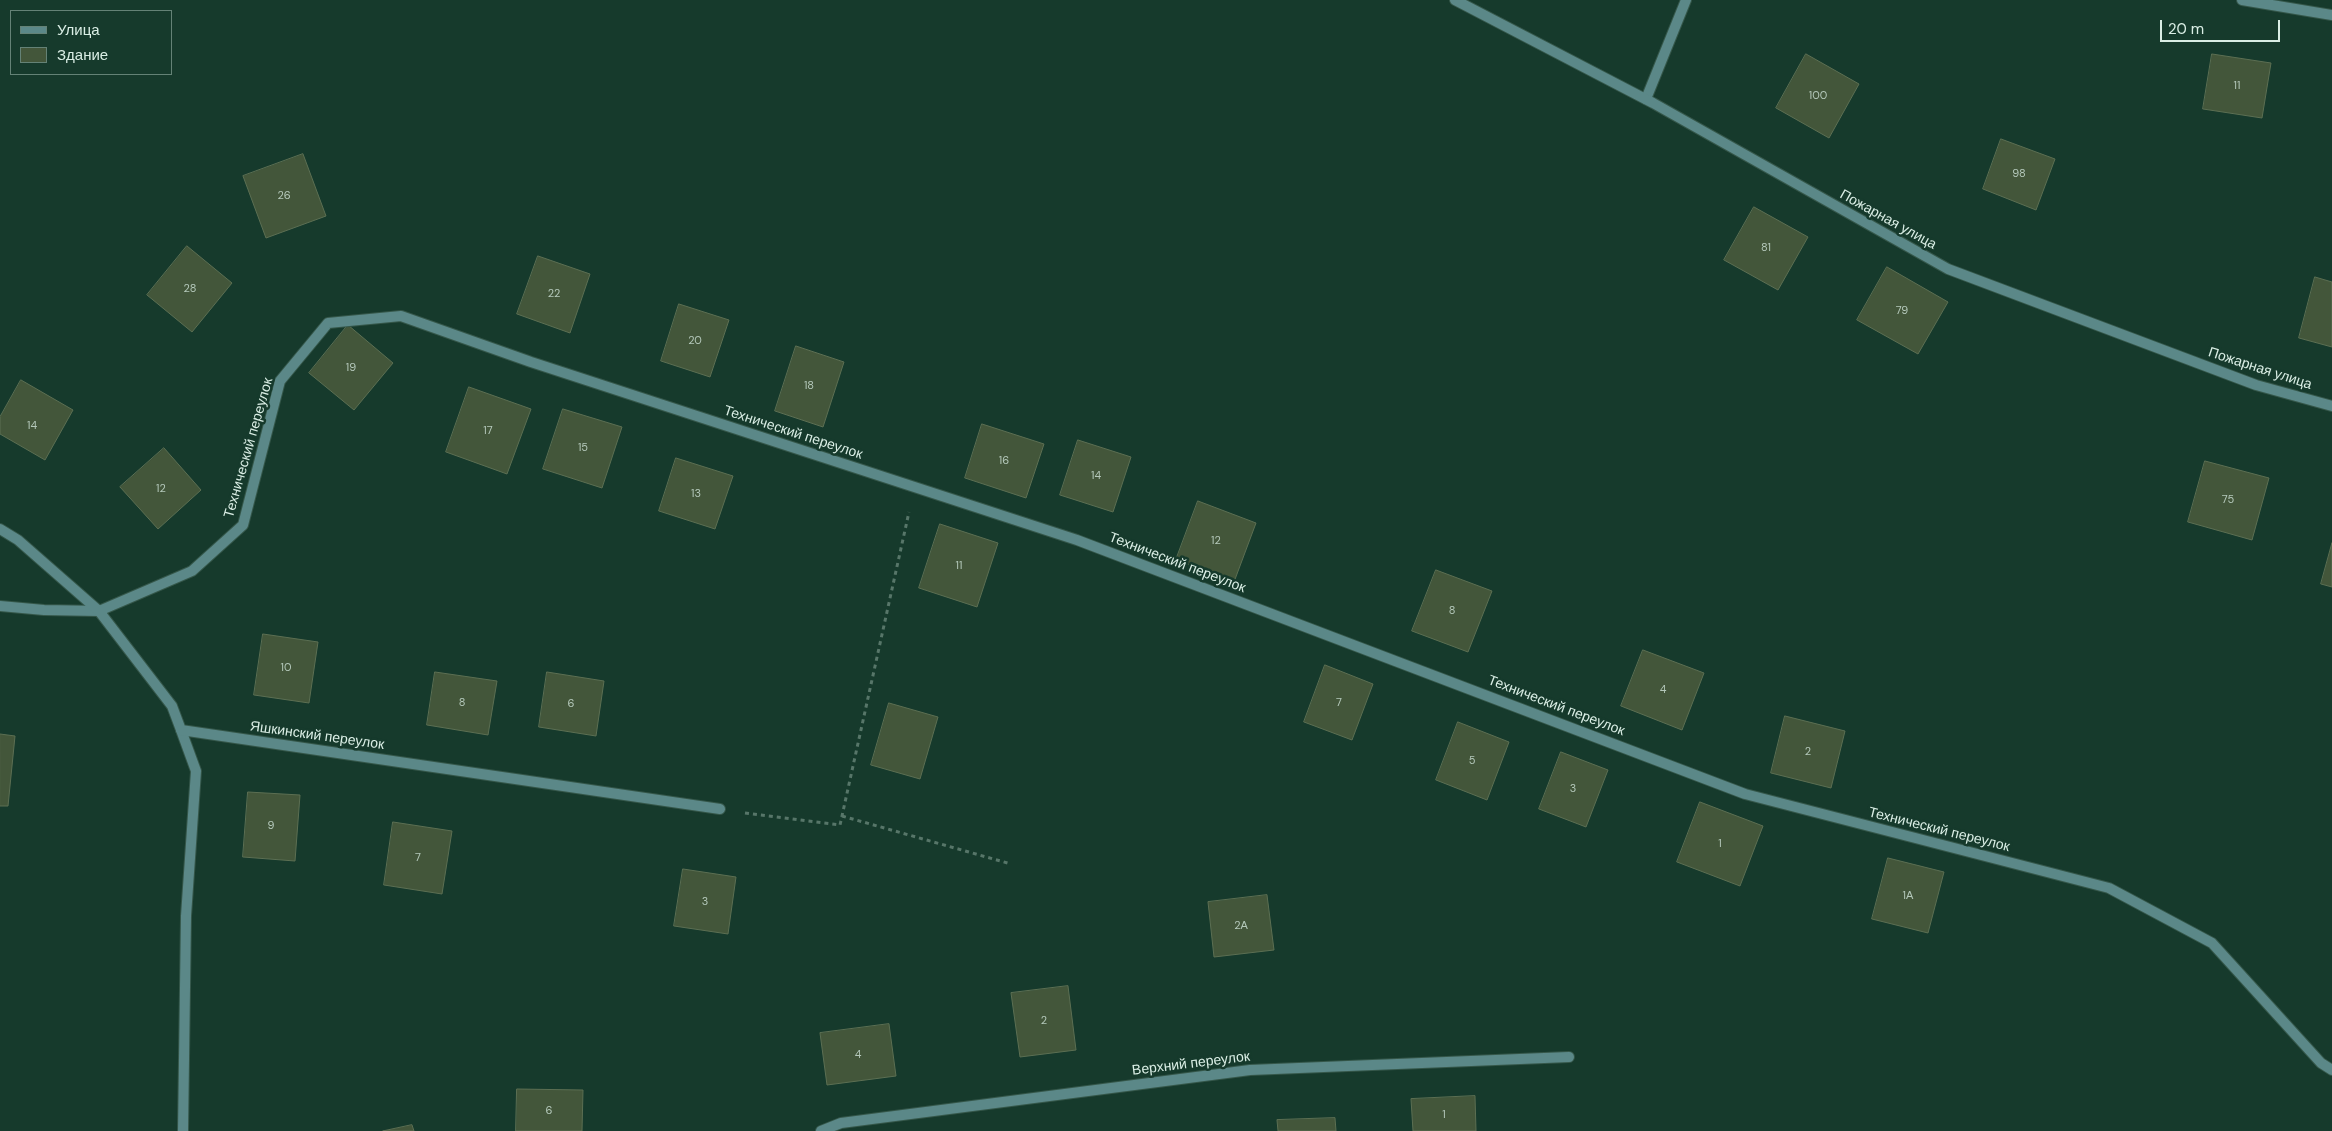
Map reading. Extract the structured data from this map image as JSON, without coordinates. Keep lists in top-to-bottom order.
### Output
{
  "streets": {
    "street": [
      "Пожарная улица",
      "Технический переулок",
      "Яшкинский переулок",
      "Верхний переулок"
    ]
  },
  "house_numbers": [
    "11",
    "100",
    "98",
    "26",
    "81",
    "28",
    "22",
    "79",
    "20",
    "19",
    "18",
    "14",
    "17",
    "15",
    "16",
    "14",
    "12",
    "13",
    "75",
    "12",
    "11",
    "8",
    "10",
    "4",
    "8",
    "7",
    "6",
    "2",
    "5",
    "3",
    "9",
    "1",
    "7",
    "1А",
    "3",
    "2А",
    "2",
    "4",
    "6",
    "1"
  ],
  "legend": ["Улица", "Здание"],
  "scale_bar": "20 m"
}
